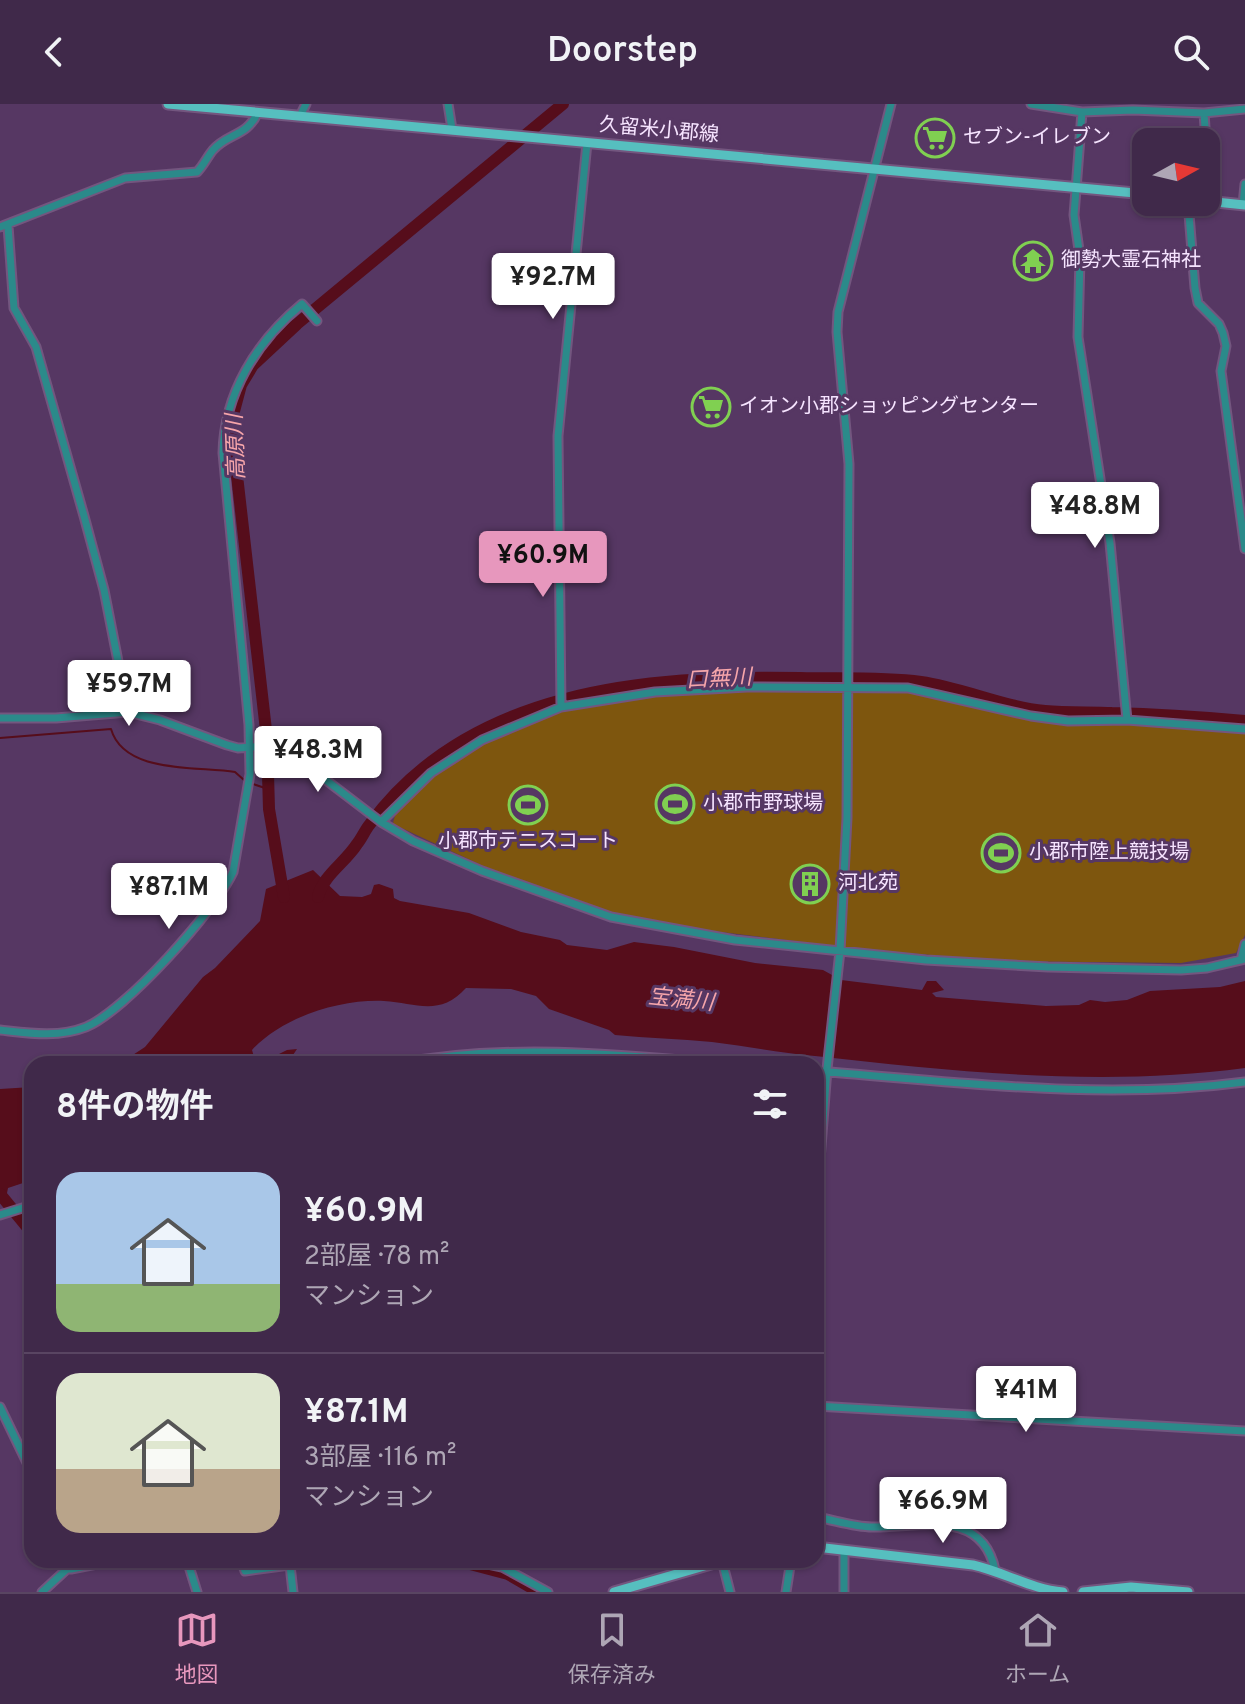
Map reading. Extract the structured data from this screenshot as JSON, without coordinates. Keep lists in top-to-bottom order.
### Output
{
  "streets": {
    "main road": ["久留米小郡線"]
  },
  "water": ["高原川", "口無川", "宝満川"],
  "places": {
    "supermarket": ["セブン-イレブン", "イオン小郡ショッピングセンター"],
    "temple": ["御勢大霊石神社"],
    "sports": ["小郡市野球場", "小郡市テニスコート", "小郡市陸上競技場"],
    "building": ["河北苑"]
  },
  "north": "right",
  "page": {
    "header": "Doorstep",
    "price": [
      "¥92.7M",
      "¥48.8M",
      "¥60.9M",
      "¥59.7M",
      "¥48.3M",
      "¥87.1M",
      "¥41M",
      "¥66.9M"
    ],
    "heading": "8件の物件",
    "list": [
      {
        "name": "¥60.9M",
        "note": "2部屋 · 78 m² · マンション"
      },
      {
        "name": "¥87.1M",
        "note": "3部屋 · 116 m² · マンション"
      }
    ],
    "tabs": ["地図", "保存済み", "ホーム"]
  }
}
